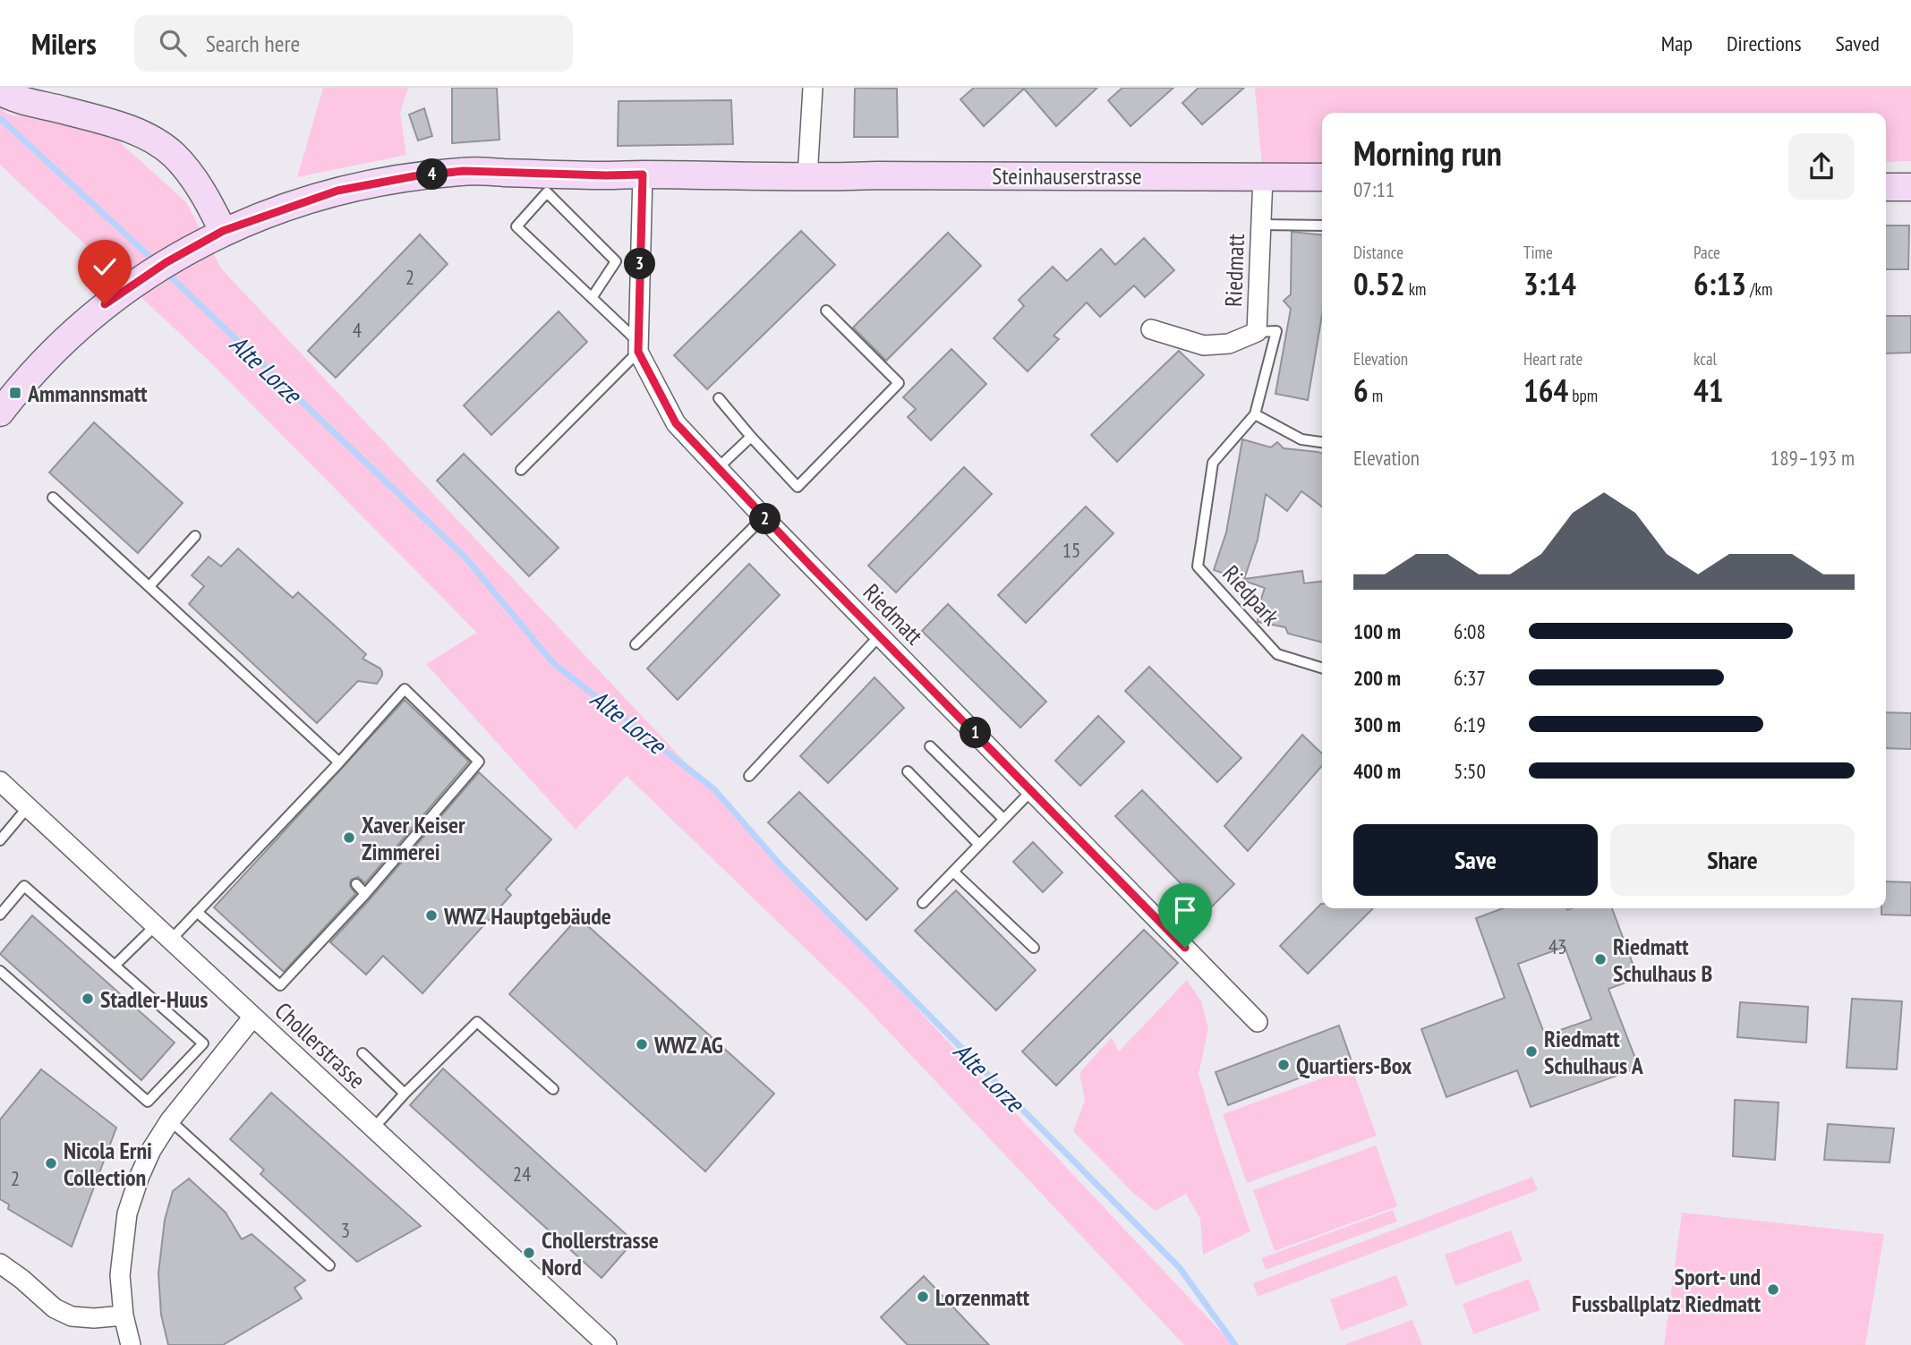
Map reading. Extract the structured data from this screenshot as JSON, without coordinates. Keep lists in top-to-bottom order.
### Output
{
  "streets": {
    "street": ["Steinhauserstrasse", "Riedmatt", "Chollerstrasse"],
    "lane": ["Riedpark"]
  },
  "crossings": [
    ["Steinhauserstrasse", "Riedmatt"],
    ["Riedmatt", "Riedpark"]
  ],
  "water": ["Alte Lorze"],
  "places": {
    "transit": ["Ammannsmatt"],
    "other": [
      "Xaver Keiser Zimmerei",
      "WWZ Hauptgebäude",
      "Riedmatt Schulhaus B",
      "Stadler-Huus",
      "WWZ AG",
      "Riedmatt Schulhaus A",
      "Quartiers-Box",
      "Nicola Erni Collection",
      "Chollerstrasse Nord",
      "Sport- und Fussballplatz Riedmatt",
      "Lorzenmatt"
    ]
  },
  "house_numbers": [
    "2",
    "4",
    "15",
    "43",
    "24",
    "2",
    "3"
  ],
  "page": {
    "header": "Milers",
    "search": "Search here",
    "nav": ["Map", "Directions", "Saved"],
    "heading": ["Morning run", "07:11"],
    "pins": [
      "4",
      "3",
      "2",
      "1"
    ],
    "stats": [
      ["Distance", "0.52 km"],
      ["Time", "3:14"],
      ["Pace", "6:13 /km"],
      ["Elevation", "6 m"],
      ["Heart rate", "164 bpm"],
      ["kcal", "41"]
    ],
    "chart": ["Elevation", "189–193 m"],
    "list": [
      {
        "name": "100 m",
        "note": "6:08"
      },
      {
        "name": "200 m",
        "note": "6:37"
      },
      {
        "name": "300 m",
        "note": "6:19"
      },
      {
        "name": "400 m",
        "note": "5:50"
      }
    ],
    "buttons": ["Save", "Share"]
  }
}
